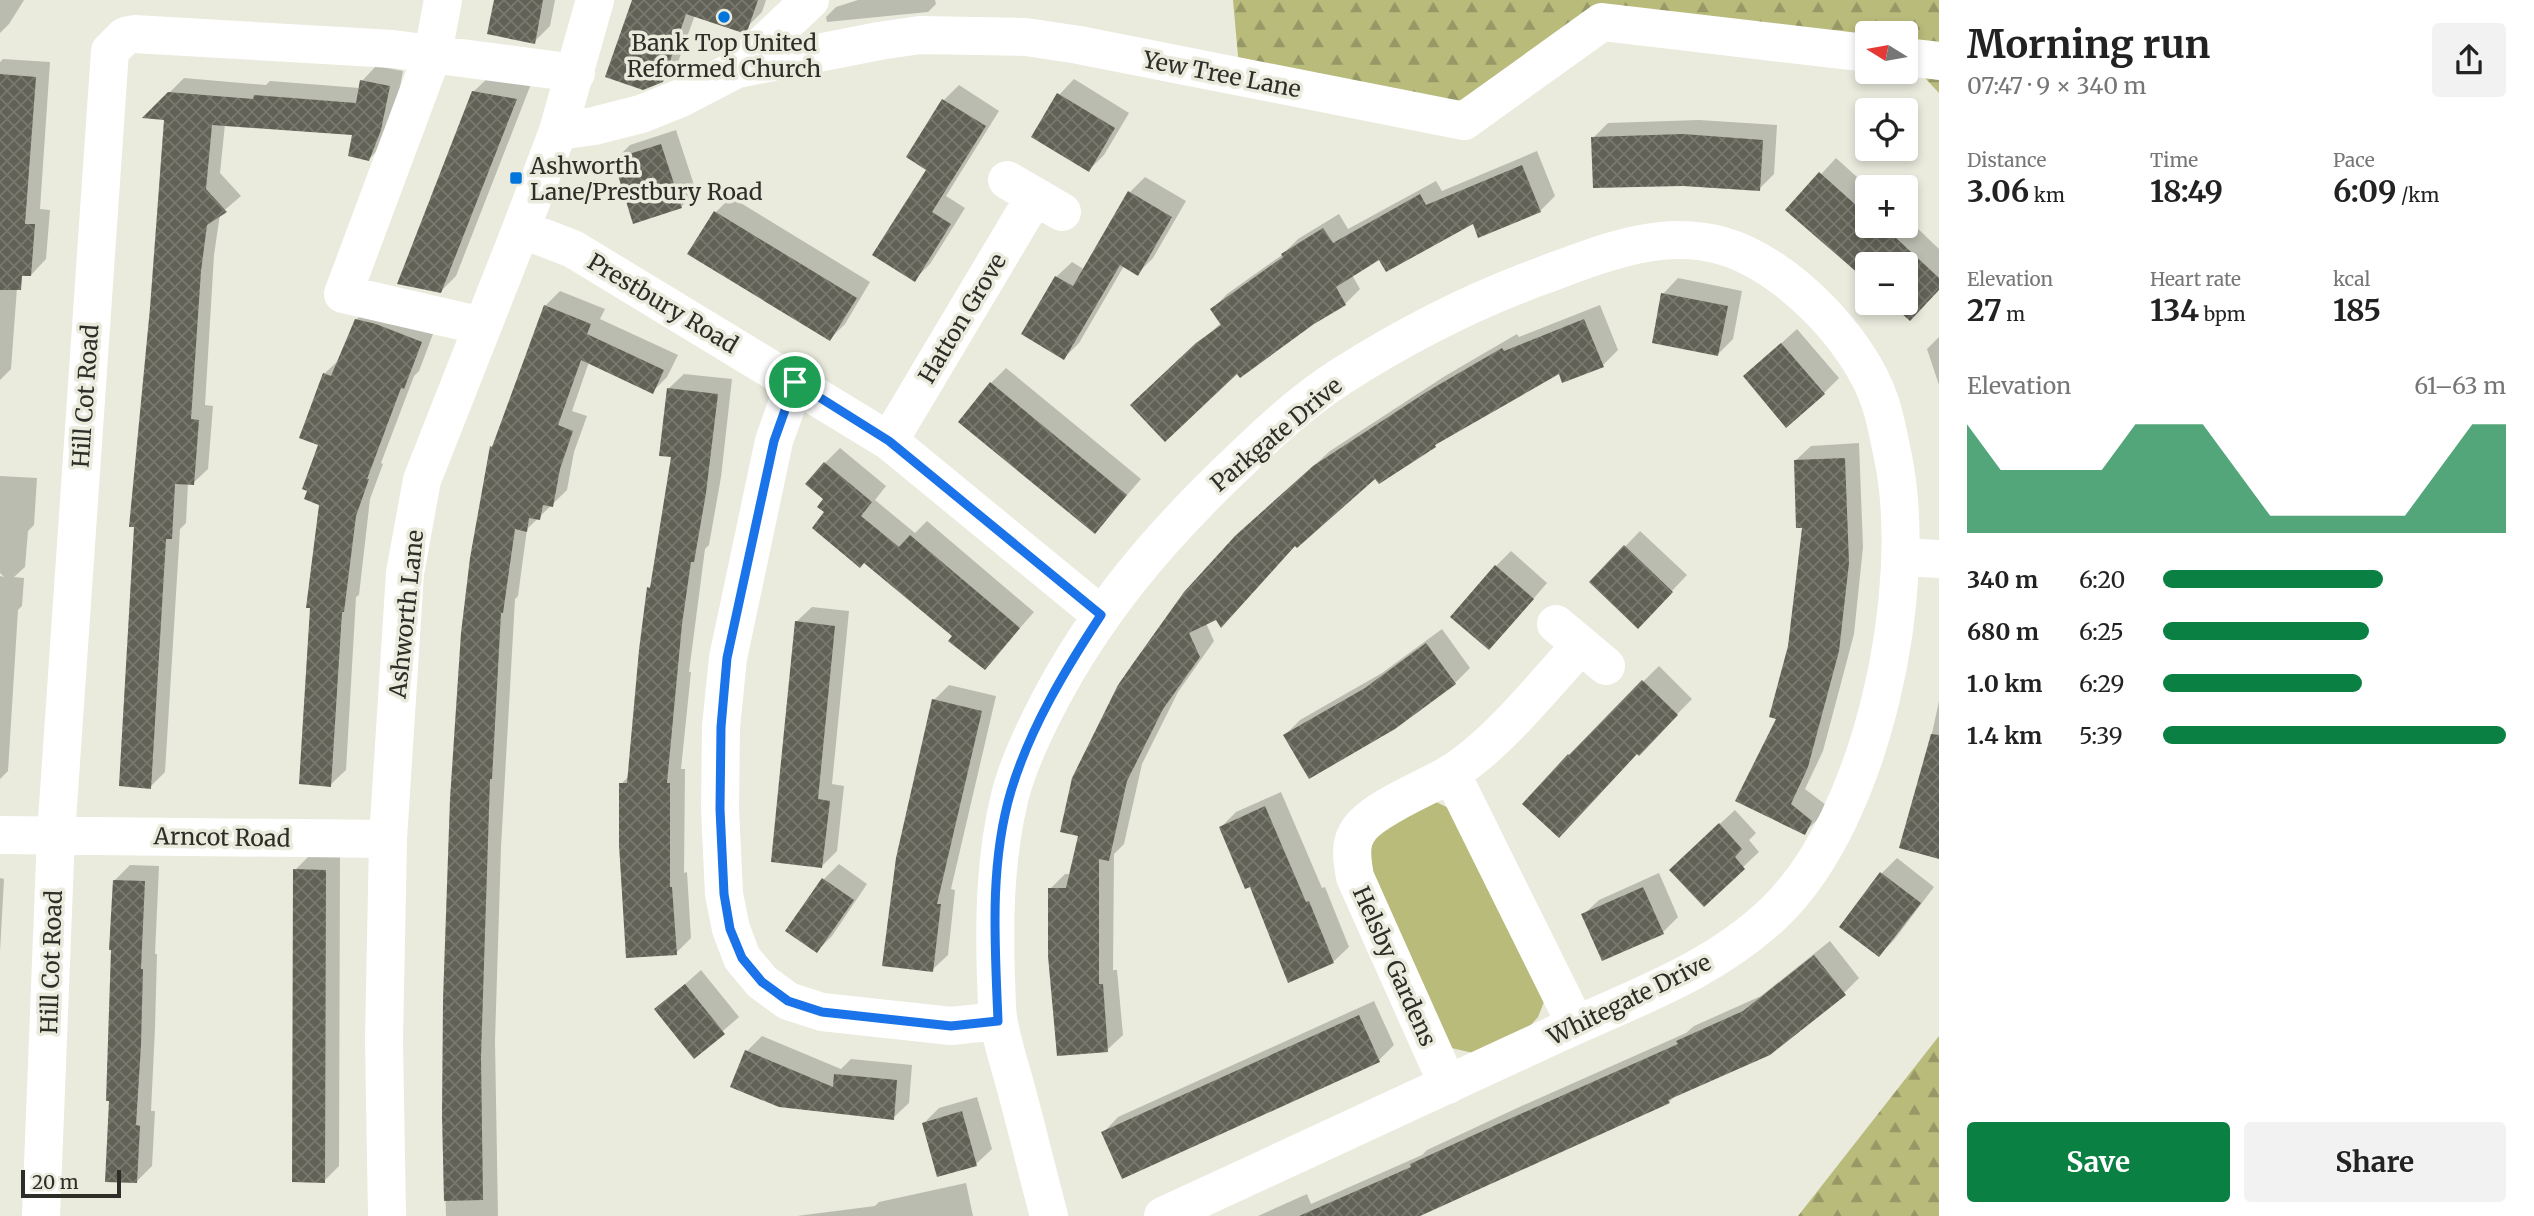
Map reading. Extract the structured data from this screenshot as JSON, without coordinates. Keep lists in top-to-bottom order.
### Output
{
  "streets": {
    "street": [
      "Yew Tree Lane",
      "Prestbury Road",
      "Hatton Grove",
      "Hill Cot Road",
      "Parkgate Drive",
      "Ashworth Lane",
      "Arncot Road",
      "Helsby Gardens",
      "Whitegate Drive"
    ]
  },
  "crossings": [
    ["Yew Tree Lane", "Ashworth Lane"],
    ["Prestbury Road", "Hatton Grove"],
    ["Prestbury Road", "Parkgate Drive"],
    ["Prestbury Road", "Ashworth Lane"],
    ["Hill Cot Road", "Ashworth Lane"],
    ["Hill Cot Road", "Arncot Road"],
    ["Parkgate Drive", "Whitegate Drive"],
    ["Ashworth Lane", "Arncot Road"],
    ["Helsby Gardens", "Whitegate Drive"]
  ],
  "places": {
    "other": ["Bank Top United Reformed Church"],
    "transit": ["Ashworth Lane/Prestbury Road"]
  },
  "scale_bar": "20 m",
  "north": "left",
  "page": {
    "heading": ["Morning run", "07:47 · 9 × 340 m"],
    "map_buttons": ["+", "−"],
    "stats": [
      ["Distance", "3.06 km"],
      ["Time", "18:49"],
      ["Pace", "6:09 /km"],
      ["Elevation", "27 m"],
      ["Heart rate", "134 bpm"],
      ["kcal", "185"]
    ],
    "chart": ["Elevation", "61–63 m"],
    "list": [
      {
        "name": "340 m",
        "note": "6:20"
      },
      {
        "name": "680 m",
        "note": "6:25"
      },
      {
        "name": "1.0 km",
        "note": "6:29"
      },
      {
        "name": "1.4 km",
        "note": "5:39"
      }
    ],
    "buttons": ["Save", "Share"],
    "scale": "20 m"
  }
}
